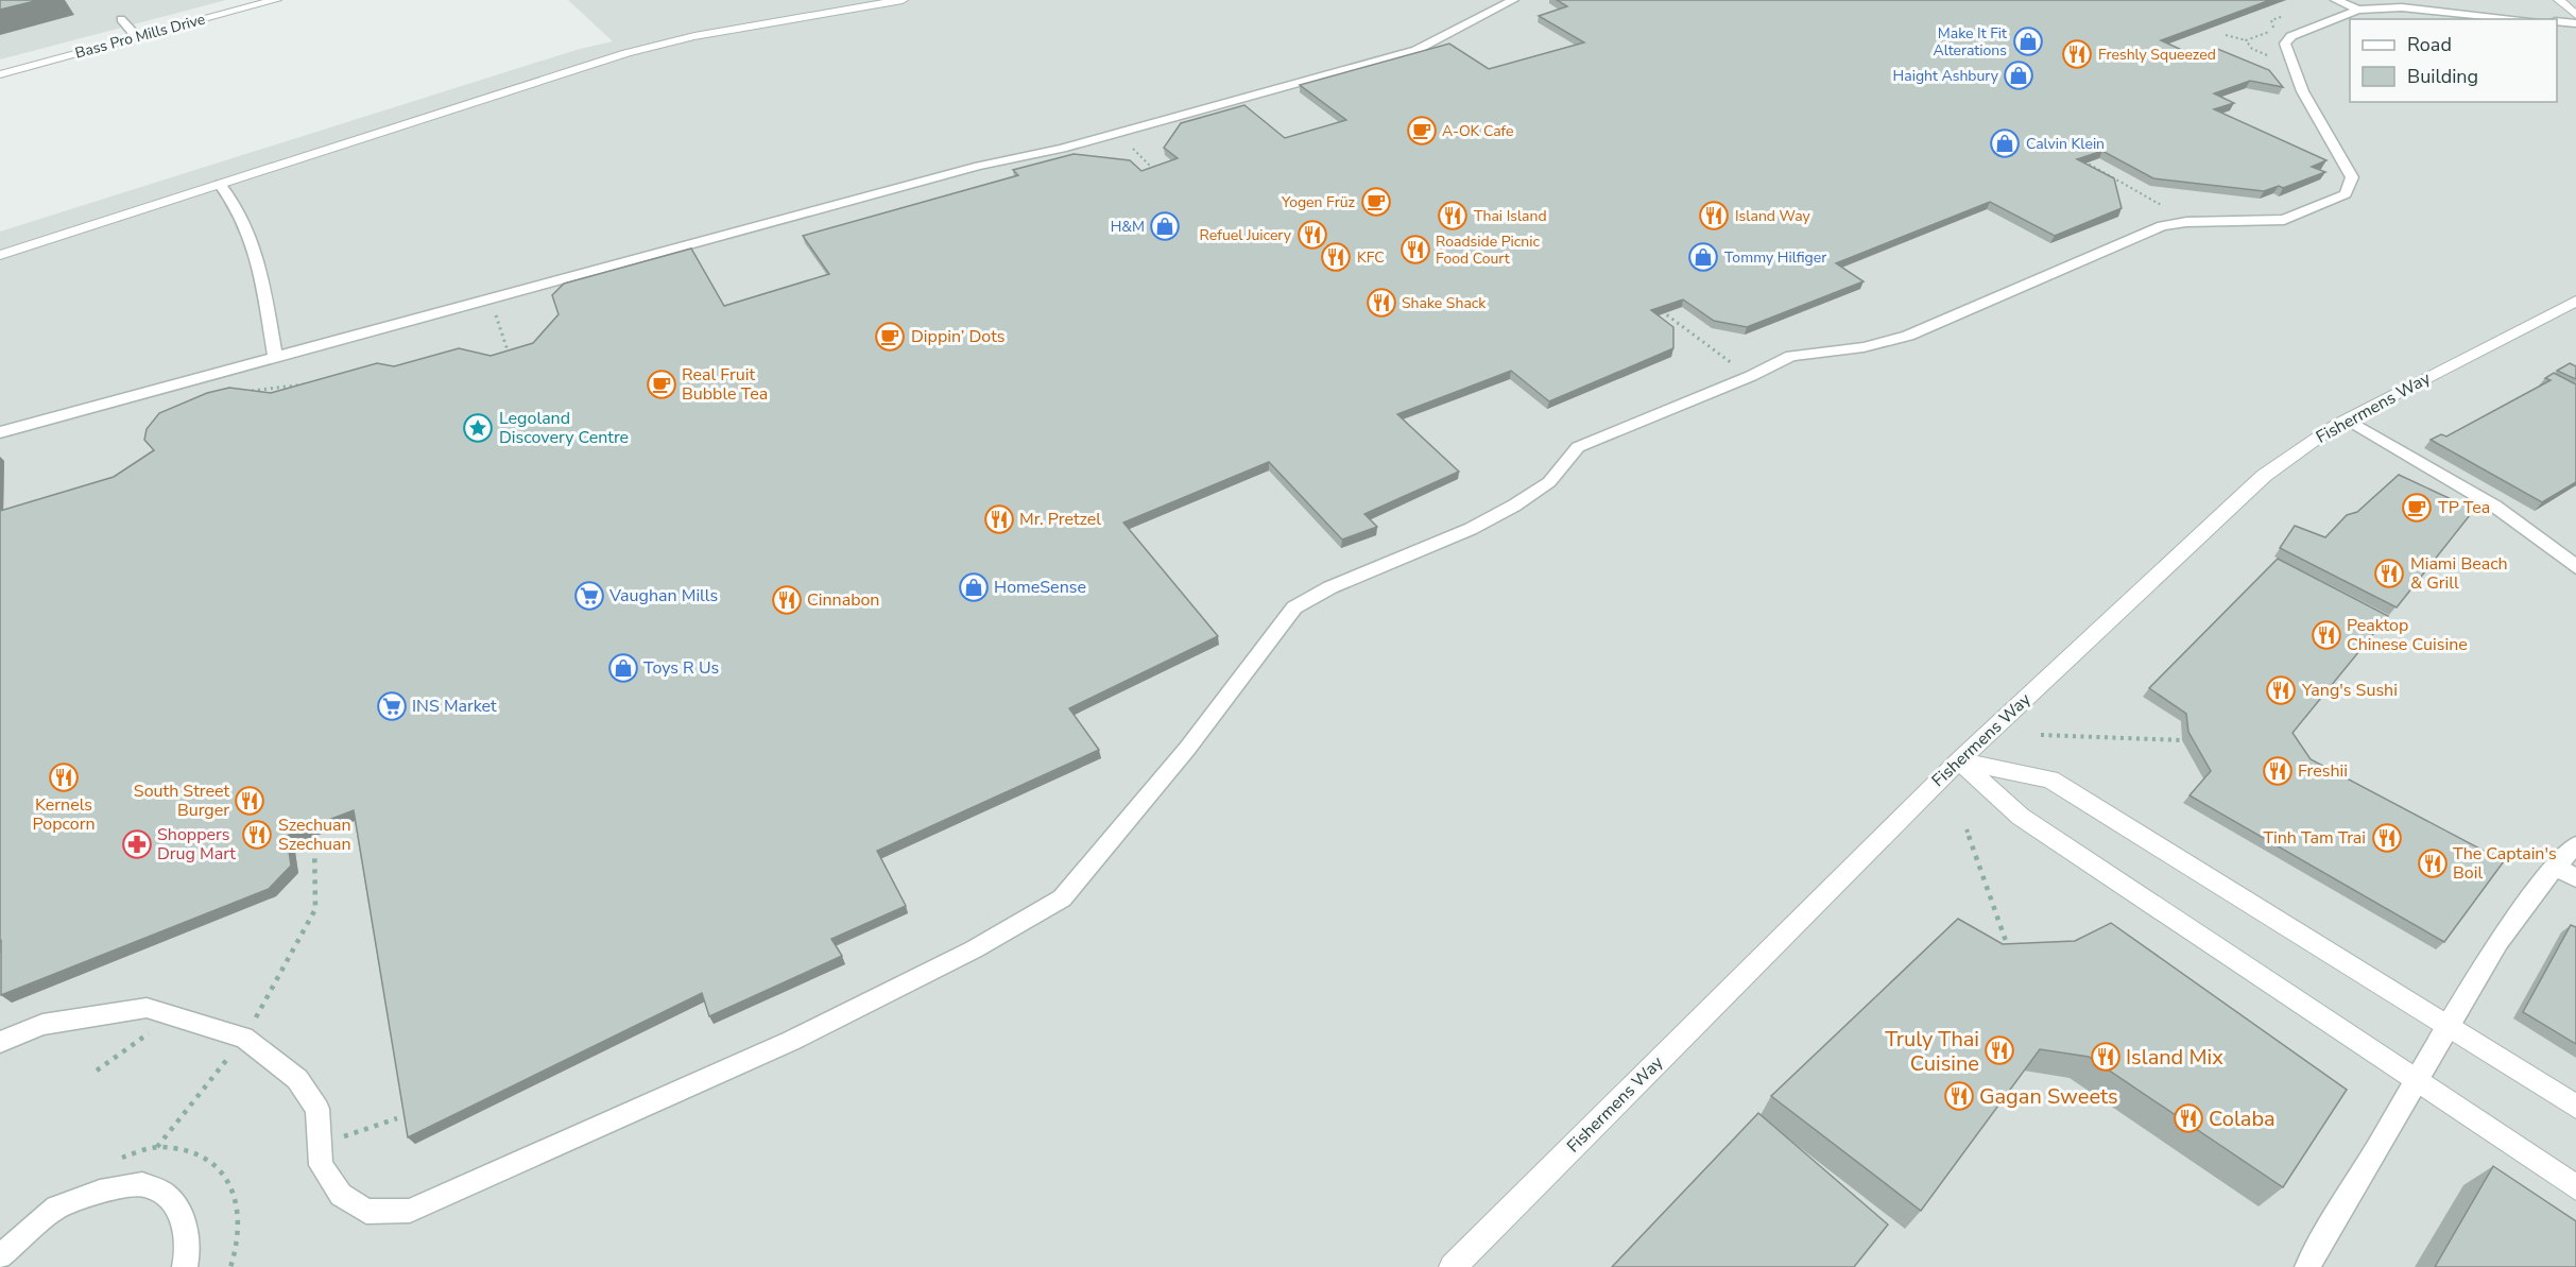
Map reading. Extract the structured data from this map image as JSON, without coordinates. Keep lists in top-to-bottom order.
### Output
{
  "streets": {
    "street": ["Bass Pro Mills Drive", "Fishermens Way"]
  },
  "places": {
    "shop": [
      "Make It Fit Alterations",
      "Haight Ashbury",
      "Calvin Klein",
      "H&M",
      "Tommy Hilfiger",
      "HomeSense",
      "Toys R Us"
    ],
    "restaurant": [
      "Freshly Squeezed",
      "Thai Island",
      "Island Way",
      "Refuel Juicery",
      "Roadside Picnic Food Court",
      "KFC",
      "Shake Shack",
      "Mr. Pretzel",
      "Miami Beach & Grill",
      "Cinnabon",
      "Peaktop Chinese Cuisine",
      "Yang's Sushi",
      "Freshii",
      "Kernels Popcorn",
      "South Street Burger",
      "Szechuan Szechuan",
      "Tinh Tam Trai",
      "The Captain's Boil",
      "Truly Thai Cuisine",
      "Island Mix",
      "Gagan Sweets",
      "Colaba"
    ],
    "cafe": [
      "A-OK Cafe",
      "Yogen Früz",
      "Dippin’ Dots",
      "Real Fruit Bubble Tea",
      "TP Tea"
    ],
    "place": ["Legoland Discovery Centre"],
    "supermarket": ["Vaughan Mills", "INS Market"],
    "pharmacy": ["Shoppers Drug Mart"]
  },
  "legend": ["Road", "Building"]
}
